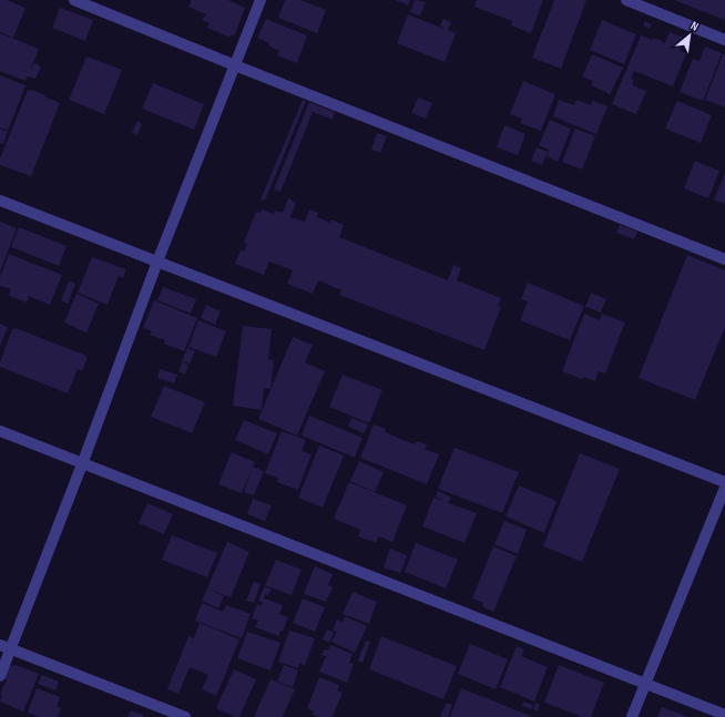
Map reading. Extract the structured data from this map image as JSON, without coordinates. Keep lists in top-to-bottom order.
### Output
{
  "north": "top right"
}
